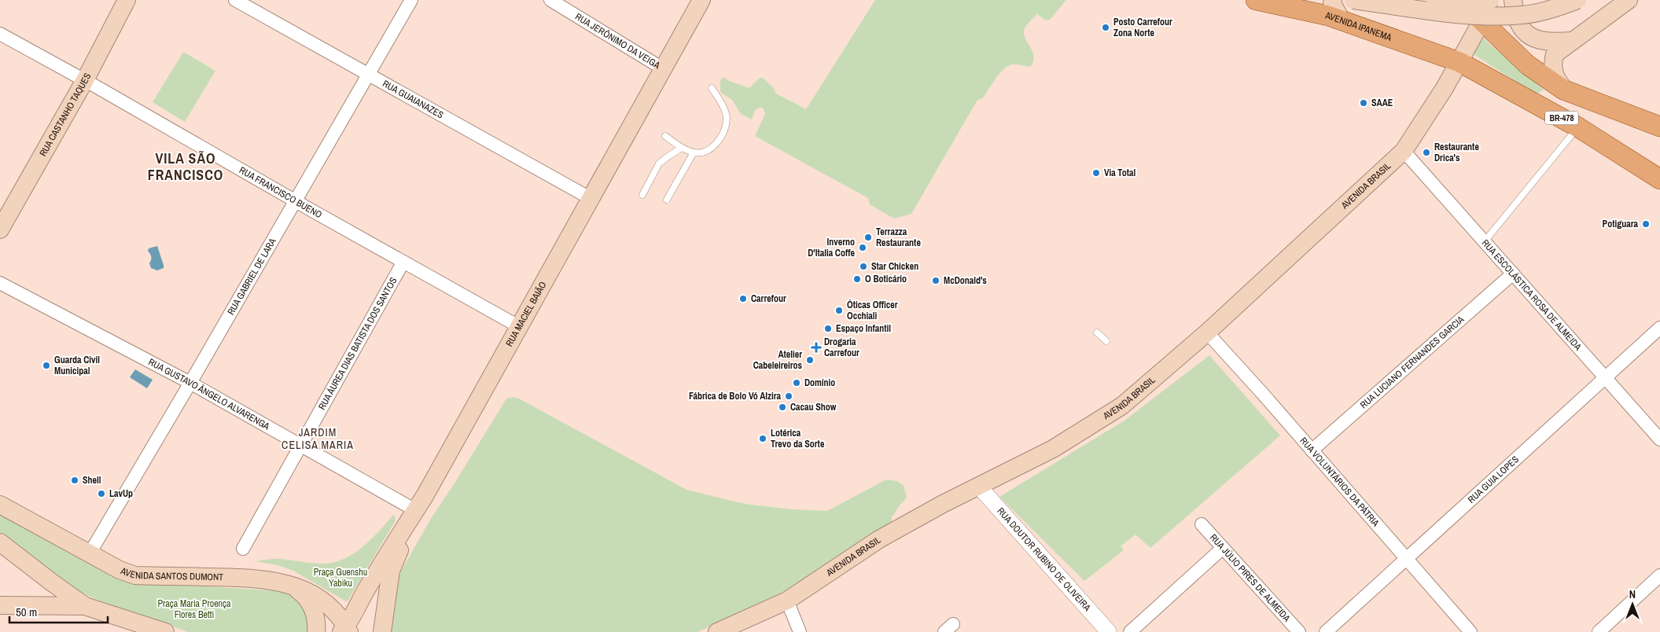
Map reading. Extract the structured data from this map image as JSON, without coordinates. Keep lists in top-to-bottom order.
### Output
{
  "streets": {
    "main road": [
      "AVENIDA IPANEMA",
      "RUA CASTANHO TAQUES",
      "BR-478",
      "AVENIDA BRASIL",
      "RUA MACIEL BAIÃO",
      "AVENIDA SANTOS DUMONT"
    ],
    "street": [
      "RUA JERÔNIMO DA VEIGA",
      "RUA GUAIANAZES",
      "RUA FRANCISCO BUENO",
      "RUA GABRIEL DE LARA",
      "RUA ESCOLÁSTICA ROSA DE ALMEIDA",
      "RUA ÁUREA DIAS BATISTA DOS SANTOS",
      "RUA LUCIANO FERNANDES GARCIA",
      "RUA GUSTAVO ÂNGELO ALVARENGA",
      "RUA GUIA LOPES",
      "RUA VOLUNTÁRIOS DA PÁTRIA",
      "RUA DOUTOR RUBINO DE OLIVEIRA",
      "RUA JÚLIO PIRES DE ALMEIDA"
    ]
  },
  "crossings": [
    ["AVENIDA IPANEMA", "BR-478"],
    ["AVENIDA IPANEMA", "AVENIDA BRASIL"],
    ["RUA JERÔNIMO DA VEIGA", "RUA MACIEL BAIÃO"],
    ["RUA GUAIANAZES", "RUA GABRIEL DE LARA"],
    ["RUA GUAIANAZES", "RUA MACIEL BAIÃO"],
    ["RUA CASTANHO TAQUES", "RUA FRANCISCO BUENO"],
    ["BR-478", "AVENIDA BRASIL"],
    ["AVENIDA BRASIL", "RUA ESCOLÁSTICA ROSA DE ALMEIDA"],
    ["AVENIDA BRASIL", "RUA VOLUNTÁRIOS DA PÁTRIA"],
    ["AVENIDA BRASIL", "RUA DOUTOR RUBINO DE OLIVEIRA"],
    ["RUA FRANCISCO BUENO", "RUA GABRIEL DE LARA"],
    ["RUA FRANCISCO BUENO", "RUA MACIEL BAIÃO"],
    ["RUA FRANCISCO BUENO", "RUA ÁUREA DIAS BATISTA DOS SANTOS"],
    ["RUA GABRIEL DE LARA", "RUA GUSTAVO ÂNGELO ALVARENGA"],
    ["RUA GABRIEL DE LARA", "AVENIDA SANTOS DUMONT"],
    ["RUA ESCOLÁSTICA ROSA DE ALMEIDA", "RUA LUCIANO FERNANDES GARCIA"],
    ["RUA ESCOLÁSTICA ROSA DE ALMEIDA", "RUA GUIA LOPES"],
    ["RUA MACIEL BAIÃO", "RUA GUSTAVO ÂNGELO ALVARENGA"],
    ["RUA MACIEL BAIÃO", "AVENIDA SANTOS DUMONT"],
    ["RUA ÁUREA DIAS BATISTA DOS SANTOS", "RUA GUSTAVO ÂNGELO ALVARENGA"],
    ["RUA LUCIANO FERNANDES GARCIA", "RUA VOLUNTÁRIOS DA PÁTRIA"],
    ["RUA GUIA LOPES", "RUA VOLUNTÁRIOS DA PÁTRIA"]
  ],
  "districts": ["VILA SÃO FRANCISCO", "JARDIM CELISA MARIA"],
  "parks": ["Praça Guenshu Yabiku", "Praça Maria Proença Flores Betti"],
  "places": {
    "other": [
      "Posto Carrefour Zona Norte",
      "SAAE",
      "Restaurante Drica's",
      "Via Total",
      "Potiguara",
      "Terrazza Restaurante",
      "Inverno D'Italia Coffe",
      "Star Chicken",
      "O Boticário",
      "McDonald's",
      "Carrefour",
      "Óticas Officer Occhiali",
      "Espaço Infantil",
      "Atelier Cabeleireiros",
      "Guarda Civil Municipal",
      "Domínio",
      "Fábrica de Bolo Vó Alzira",
      "Cacau Show",
      "Lotérica Trevo da Sorte",
      "Shell",
      "LavUp"
    ],
    "health": ["Drogaria Carrefour"]
  },
  "scale_bar": "50 m",
  "north": "top"
}
